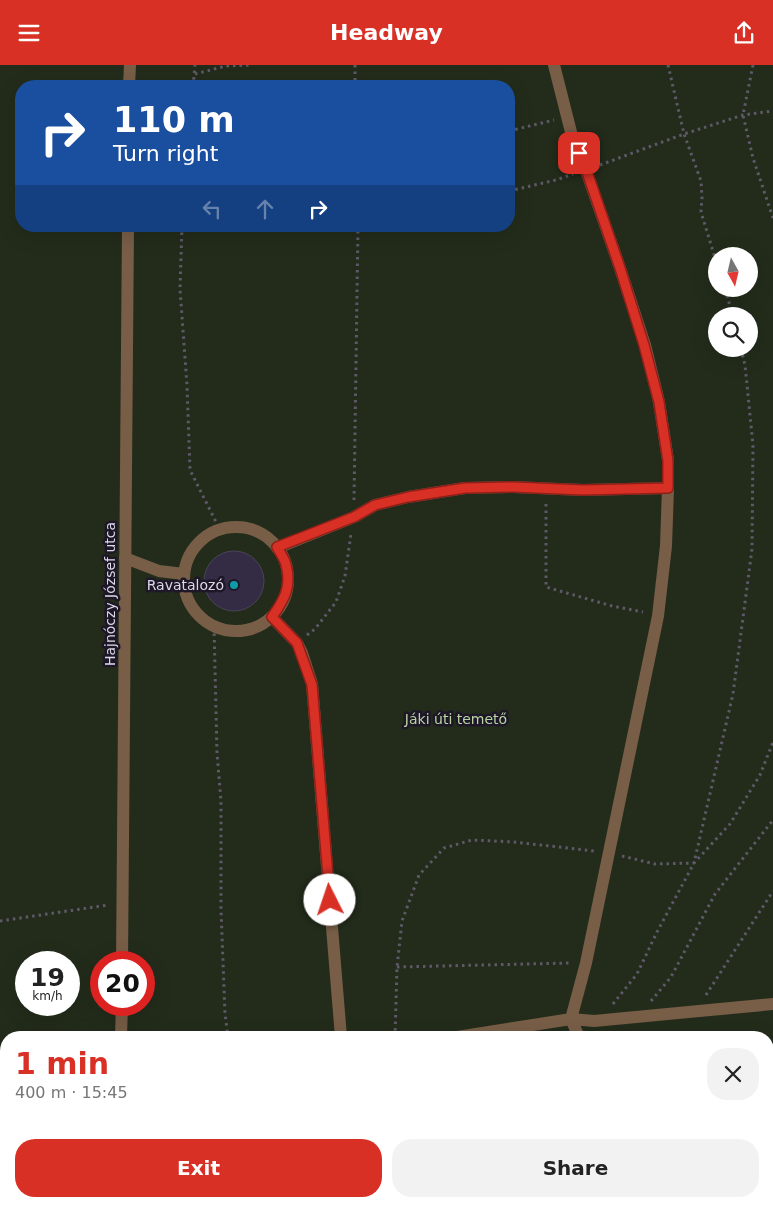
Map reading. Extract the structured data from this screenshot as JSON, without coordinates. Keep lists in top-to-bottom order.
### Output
{
  "streets": {
    "street": ["Hajnóczy József utca"]
  },
  "parks": ["Jáki úti temető"],
  "places": ["Ravatalozó"],
  "north": "bottom",
  "page": {
    "header": "Headway",
    "turn": ["110 m", "Turn right"],
    "speed": "19 km/h",
    "limit": "20",
    "heading": ["1 min", "400 m · 15:45"],
    "buttons": ["Exit", "Share"]
  }
}
